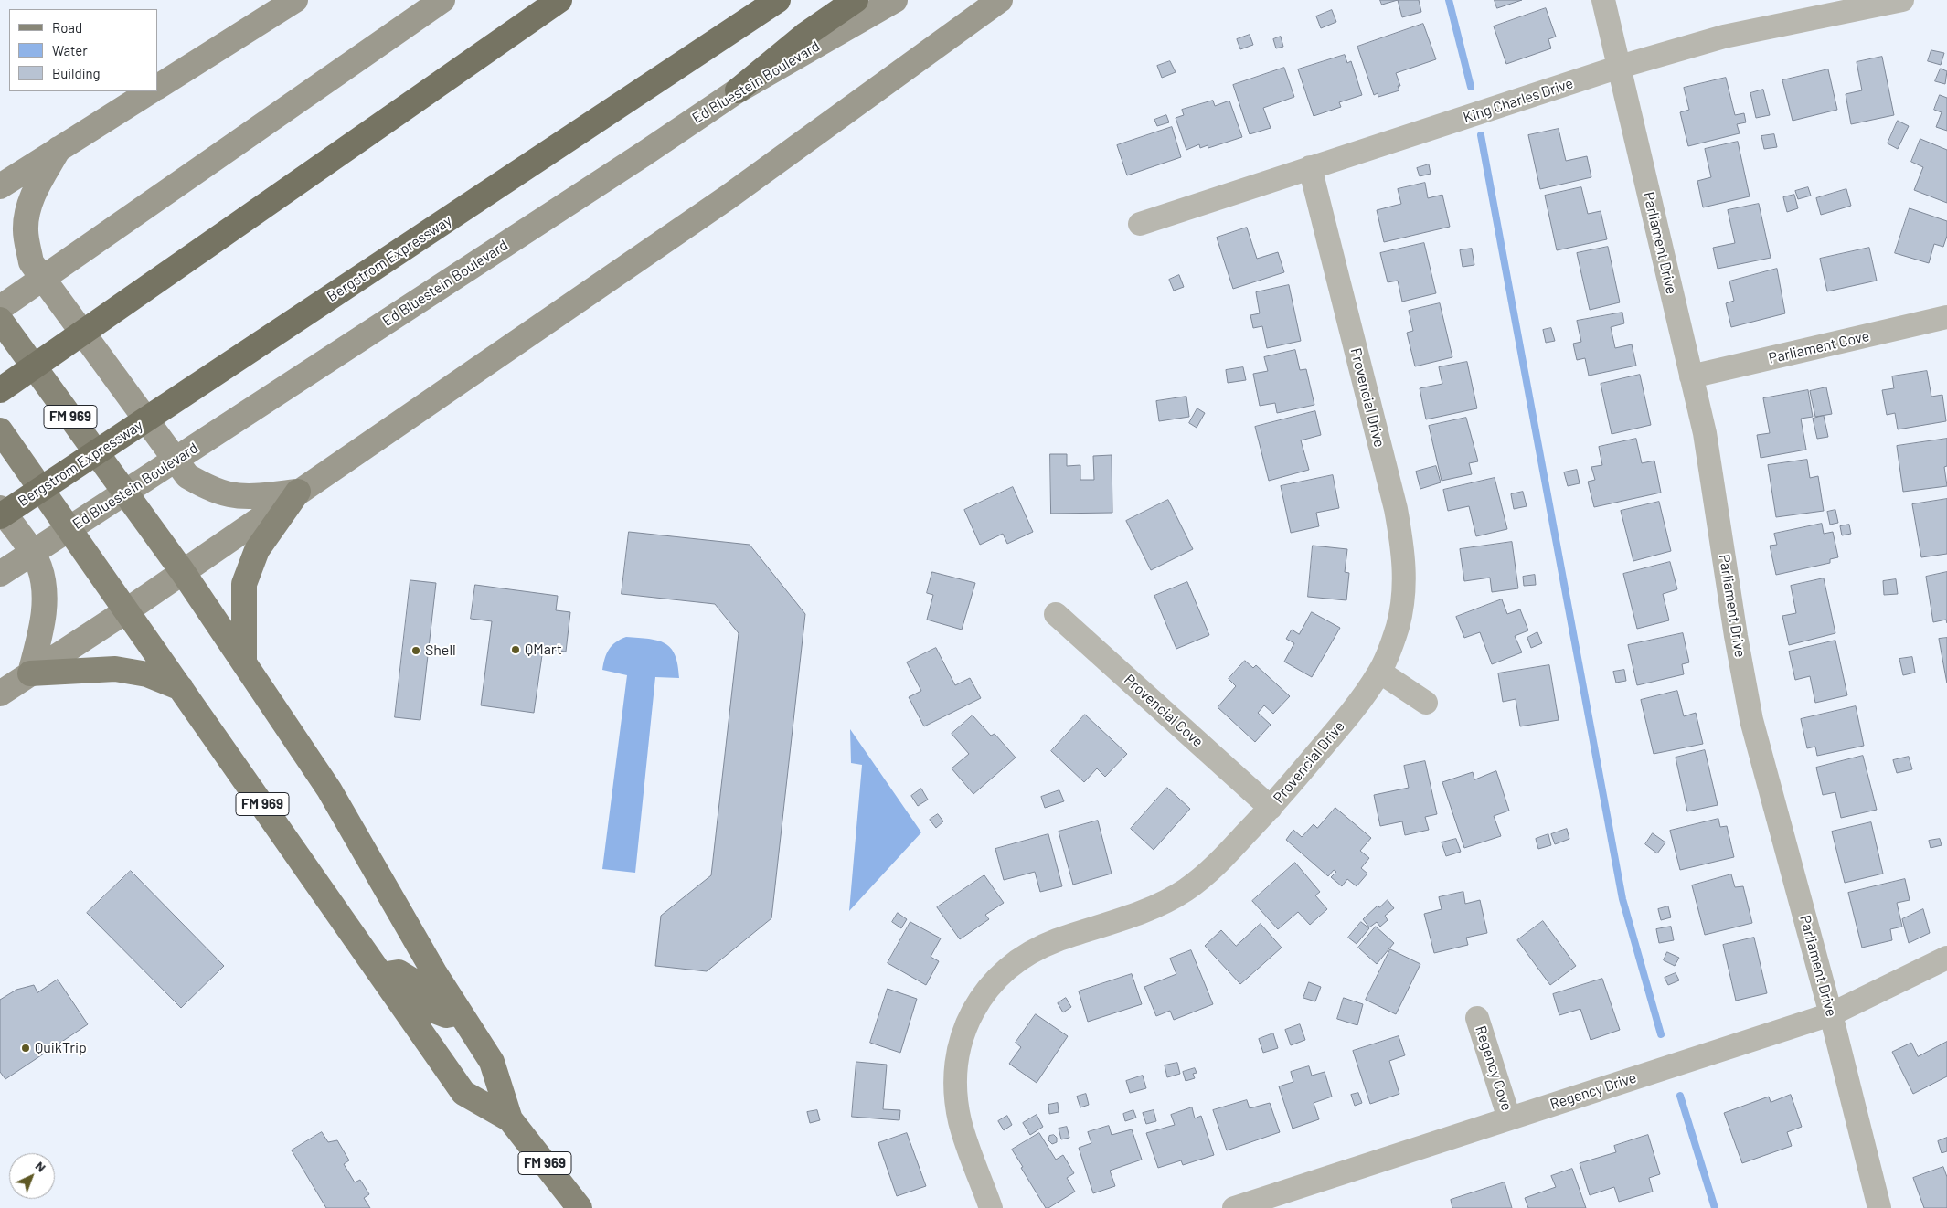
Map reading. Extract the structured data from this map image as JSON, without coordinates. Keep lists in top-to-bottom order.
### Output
{
  "streets": {
    "highway": ["Bergstrom Expressway"],
    "main road": ["Ed Bluestein Boulevard", "FM 969"],
    "street": [
      "King Charles Drive",
      "Parliament Drive",
      "Parliament Cove",
      "Provencial Drive",
      "Provencial Cove",
      "Regency Cove",
      "Regency Drive"
    ]
  },
  "crossings": [
    ["King Charles Drive", "Parliament Drive"],
    ["King Charles Drive", "Provencial Drive"],
    ["Parliament Drive", "Parliament Cove"],
    ["Parliament Drive", "Regency Drive"],
    ["Provencial Drive", "Provencial Cove"],
    ["Regency Cove", "Regency Drive"]
  ],
  "places": ["QMart", "Shell", "QuikTrip"],
  "legend": ["Road", "Water", "Building"],
  "north": "top right"
}
